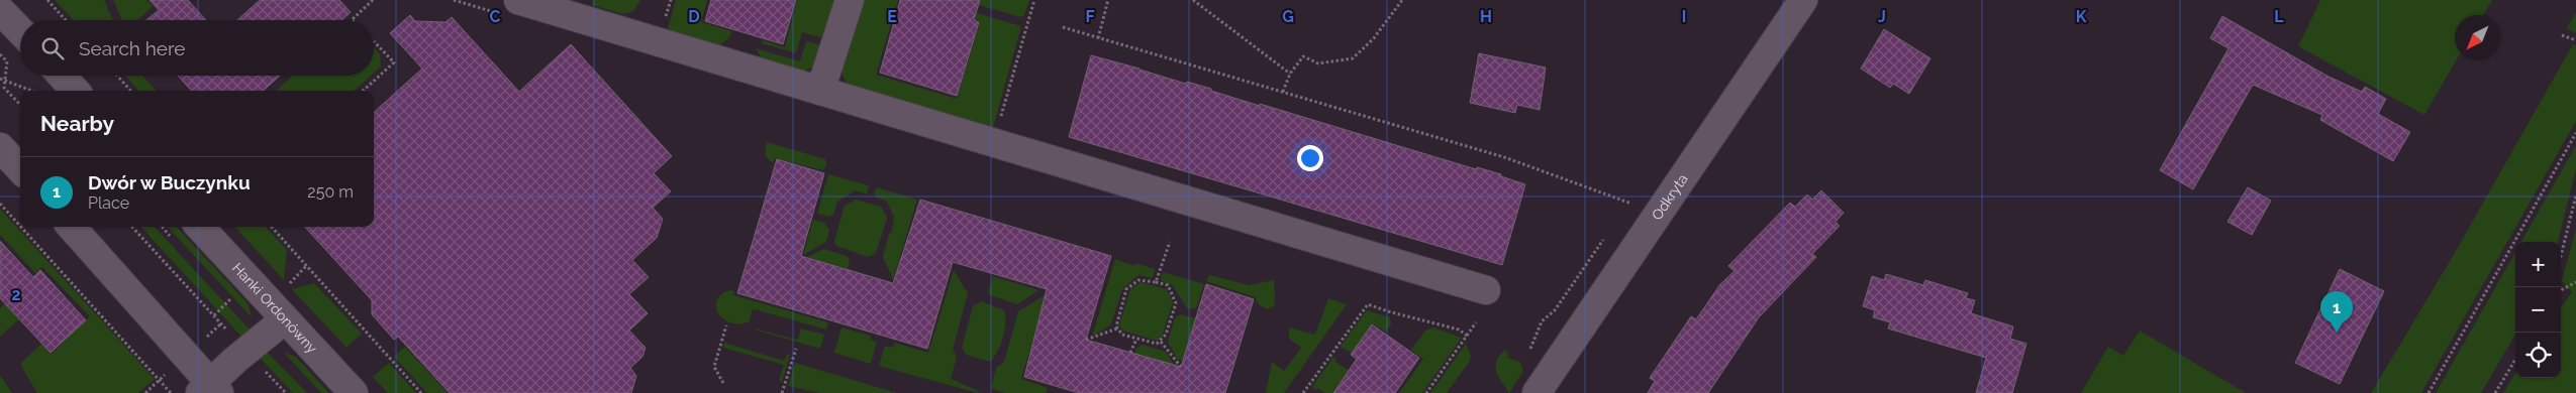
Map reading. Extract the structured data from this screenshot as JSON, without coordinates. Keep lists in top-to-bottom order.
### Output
{
  "streets": {
    "street": ["Odkryta", "Hanki Ordonówny"]
  },
  "north": "bottom left",
  "page": {
    "search": "Search here",
    "heading": "Nearby",
    "list": [
      {
        "mark": "1",
        "name": "Dwór w Buczynku",
        "note": "Place",
        "value": "250 m"
      }
    ],
    "map_buttons": ["+", "−"],
    "pins": "1"
  },
  "grid": {
    "columns": [
      "C",
      "D",
      "E",
      "F",
      "G",
      "H",
      "I",
      "J",
      "K",
      "L"
    ],
    "rows": ["2"]
  }
}
